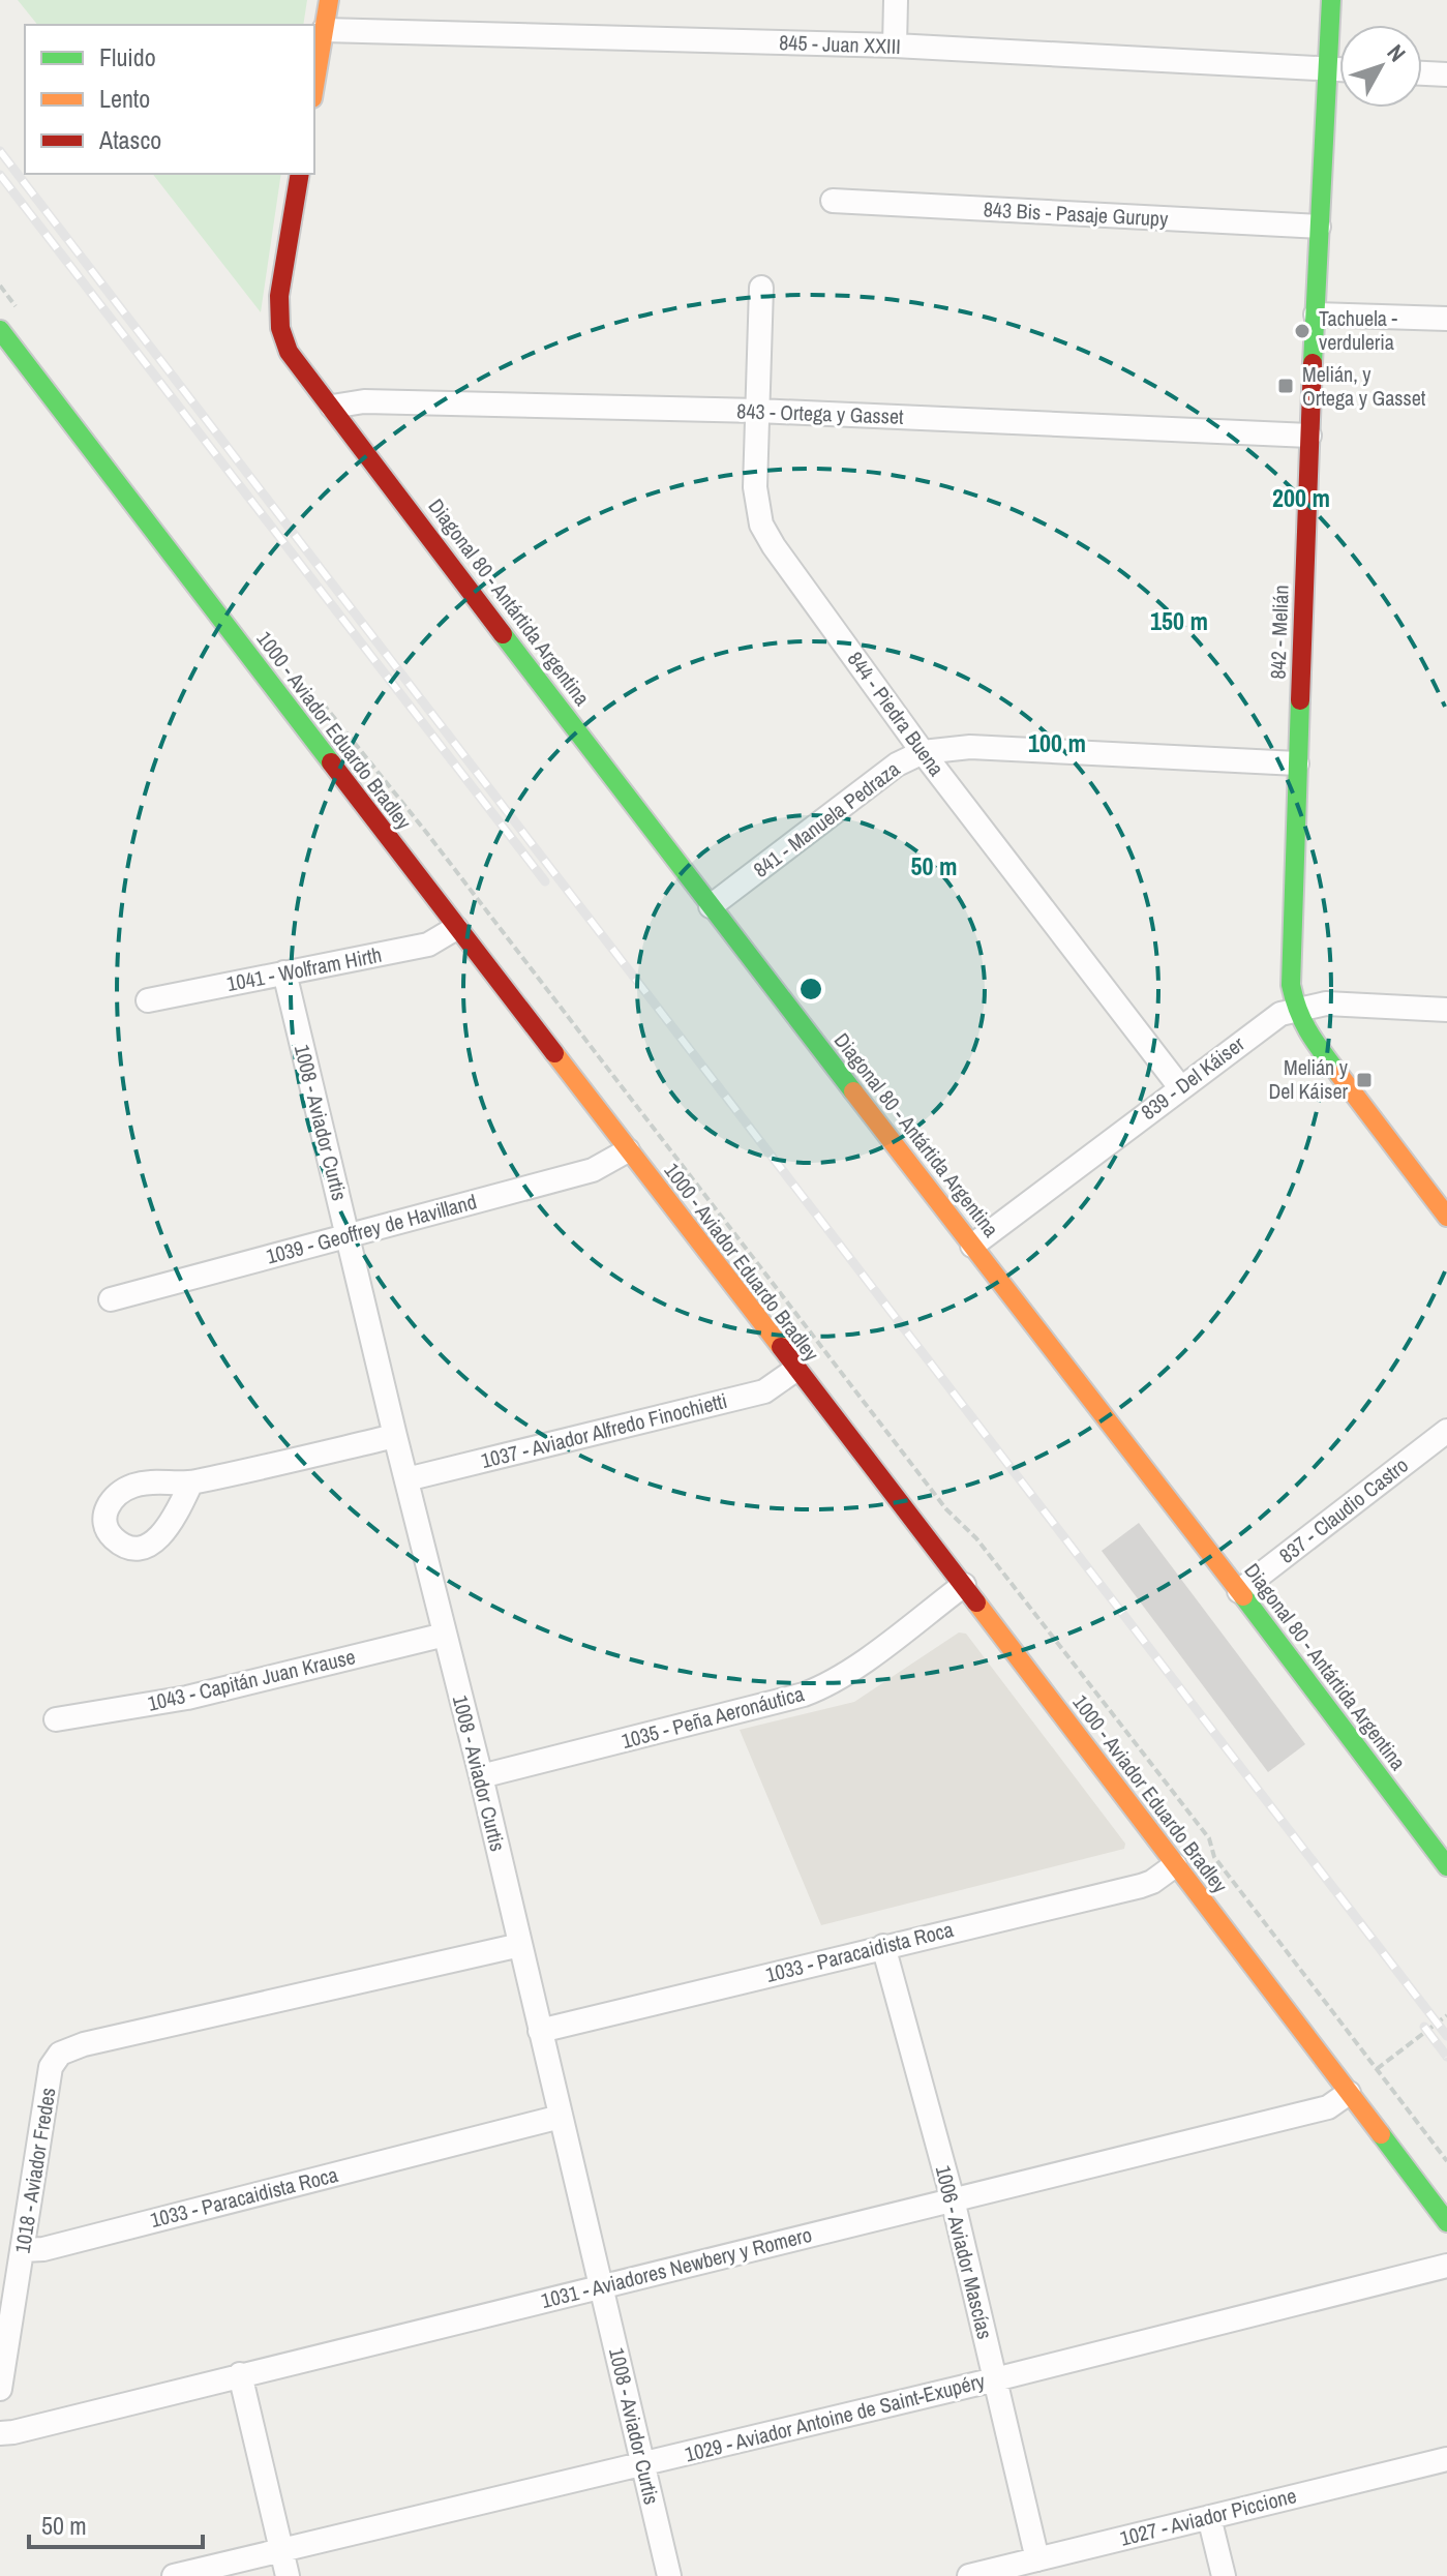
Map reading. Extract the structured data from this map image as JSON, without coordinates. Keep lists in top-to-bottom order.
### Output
{
  "streets": {
    "street": [
      "845 - Juan XXIII",
      "843 Bis - Pasaje Gurupy",
      "843 - Ortega y Gasset",
      "Diagonal 80 - Antártida Argentina",
      "842 - Melián",
      "844 - Piedra Buena",
      "1000 - Aviador Eduardo Bradley",
      "841 - Manuela Pedraza",
      "1041 - Wolfram Hirth",
      "839 - Del Káiser",
      "1008 - Aviador Curtis",
      "1039 - Geoffrey de Havilland",
      "1037 - Aviador Alfredo Finochietti",
      "837 - Claudio Castro",
      "1043 - Capitán Juan Krause",
      "1035 - Peña Aeronáutica",
      "1033 - Paracaidista Roca",
      "1018 - Aviador Fredes",
      "1006 - Aviador Mascías",
      "1031 - Aviadores Newbery y Romero",
      "1029 - Aviador Antoine de Saint-Exupéry",
      "1027 - Aviador Piccione"
    ]
  },
  "crossings": [
    ["845 - Juan XXIII", "842 - Melián"],
    ["843 Bis - Pasaje Gurupy", "842 - Melián"],
    ["843 - Ortega y Gasset", "Diagonal 80 - Antártida Argentina"],
    ["843 - Ortega y Gasset", "842 - Melián"],
    ["843 - Ortega y Gasset", "844 - Piedra Buena"],
    ["Diagonal 80 - Antártida Argentina", "841 - Manuela Pedraza"],
    ["Diagonal 80 - Antártida Argentina", "839 - Del Káiser"],
    ["Diagonal 80 - Antártida Argentina", "837 - Claudio Castro"],
    ["842 - Melián", "841 - Manuela Pedraza"],
    ["842 - Melián", "839 - Del Káiser"],
    ["844 - Piedra Buena", "841 - Manuela Pedraza"],
    ["844 - Piedra Buena", "839 - Del Káiser"],
    ["1000 - Aviador Eduardo Bradley", "1041 - Wolfram Hirth"],
    ["1000 - Aviador Eduardo Bradley", "1039 - Geoffrey de Havilland"],
    ["1000 - Aviador Eduardo Bradley", "1037 - Aviador Alfredo Finochietti"],
    ["1000 - Aviador Eduardo Bradley", "1035 - Peña Aeronáutica"],
    ["1000 - Aviador Eduardo Bradley", "1033 - Paracaidista Roca"],
    ["1000 - Aviador Eduardo Bradley", "1031 - Aviadores Newbery y Romero"],
    ["1041 - Wolfram Hirth", "1008 - Aviador Curtis"],
    ["1008 - Aviador Curtis", "1039 - Geoffrey de Havilland"],
    ["1008 - Aviador Curtis", "1037 - Aviador Alfredo Finochietti"],
    ["1008 - Aviador Curtis", "1043 - Capitán Juan Krause"],
    ["1008 - Aviador Curtis", "1035 - Peña Aeronáutica"],
    ["1008 - Aviador Curtis", "1033 - Paracaidista Roca"],
    ["1008 - Aviador Curtis", "1018 - Aviador Fredes"],
    ["1008 - Aviador Curtis", "1031 - Aviadores Newbery y Romero"],
    ["1008 - Aviador Curtis", "1029 - Aviador Antoine de Saint-Exupéry"],
    ["1033 - Paracaidista Roca", "1018 - Aviador Fredes"],
    ["1033 - Paracaidista Roca", "1006 - Aviador Mascías"],
    ["1006 - Aviador Mascías", "1031 - Aviadores Newbery y Romero"],
    ["1006 - Aviador Mascías", "1029 - Aviador Antoine de Saint-Exupéry"],
    ["1006 - Aviador Mascías", "1027 - Aviador Piccione"]
  ],
  "places": {
    "other": ["Tachuela - verduleria"],
    "transit": ["Melián, y Ortega y Gasset", "Melián y Del Káiser"]
  },
  "legend": ["Fluido", "Lento", "Atasco"],
  "scale_bar": "50 m",
  "north": "top right",
  "rings": [
    "200 m",
    "150 m",
    "100 m",
    "50 m"
  ]
}
